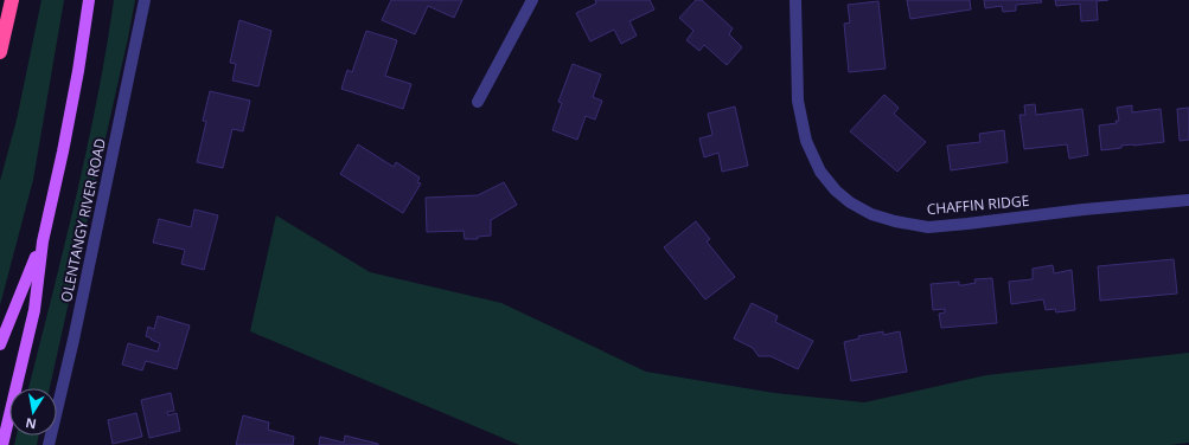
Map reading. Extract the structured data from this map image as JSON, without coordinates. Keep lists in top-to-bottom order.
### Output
{
  "streets": {
    "street": ["CHAFFIN RIDGE", "OLENTANGY RIVER ROAD"]
  },
  "north": "bottom"
}
